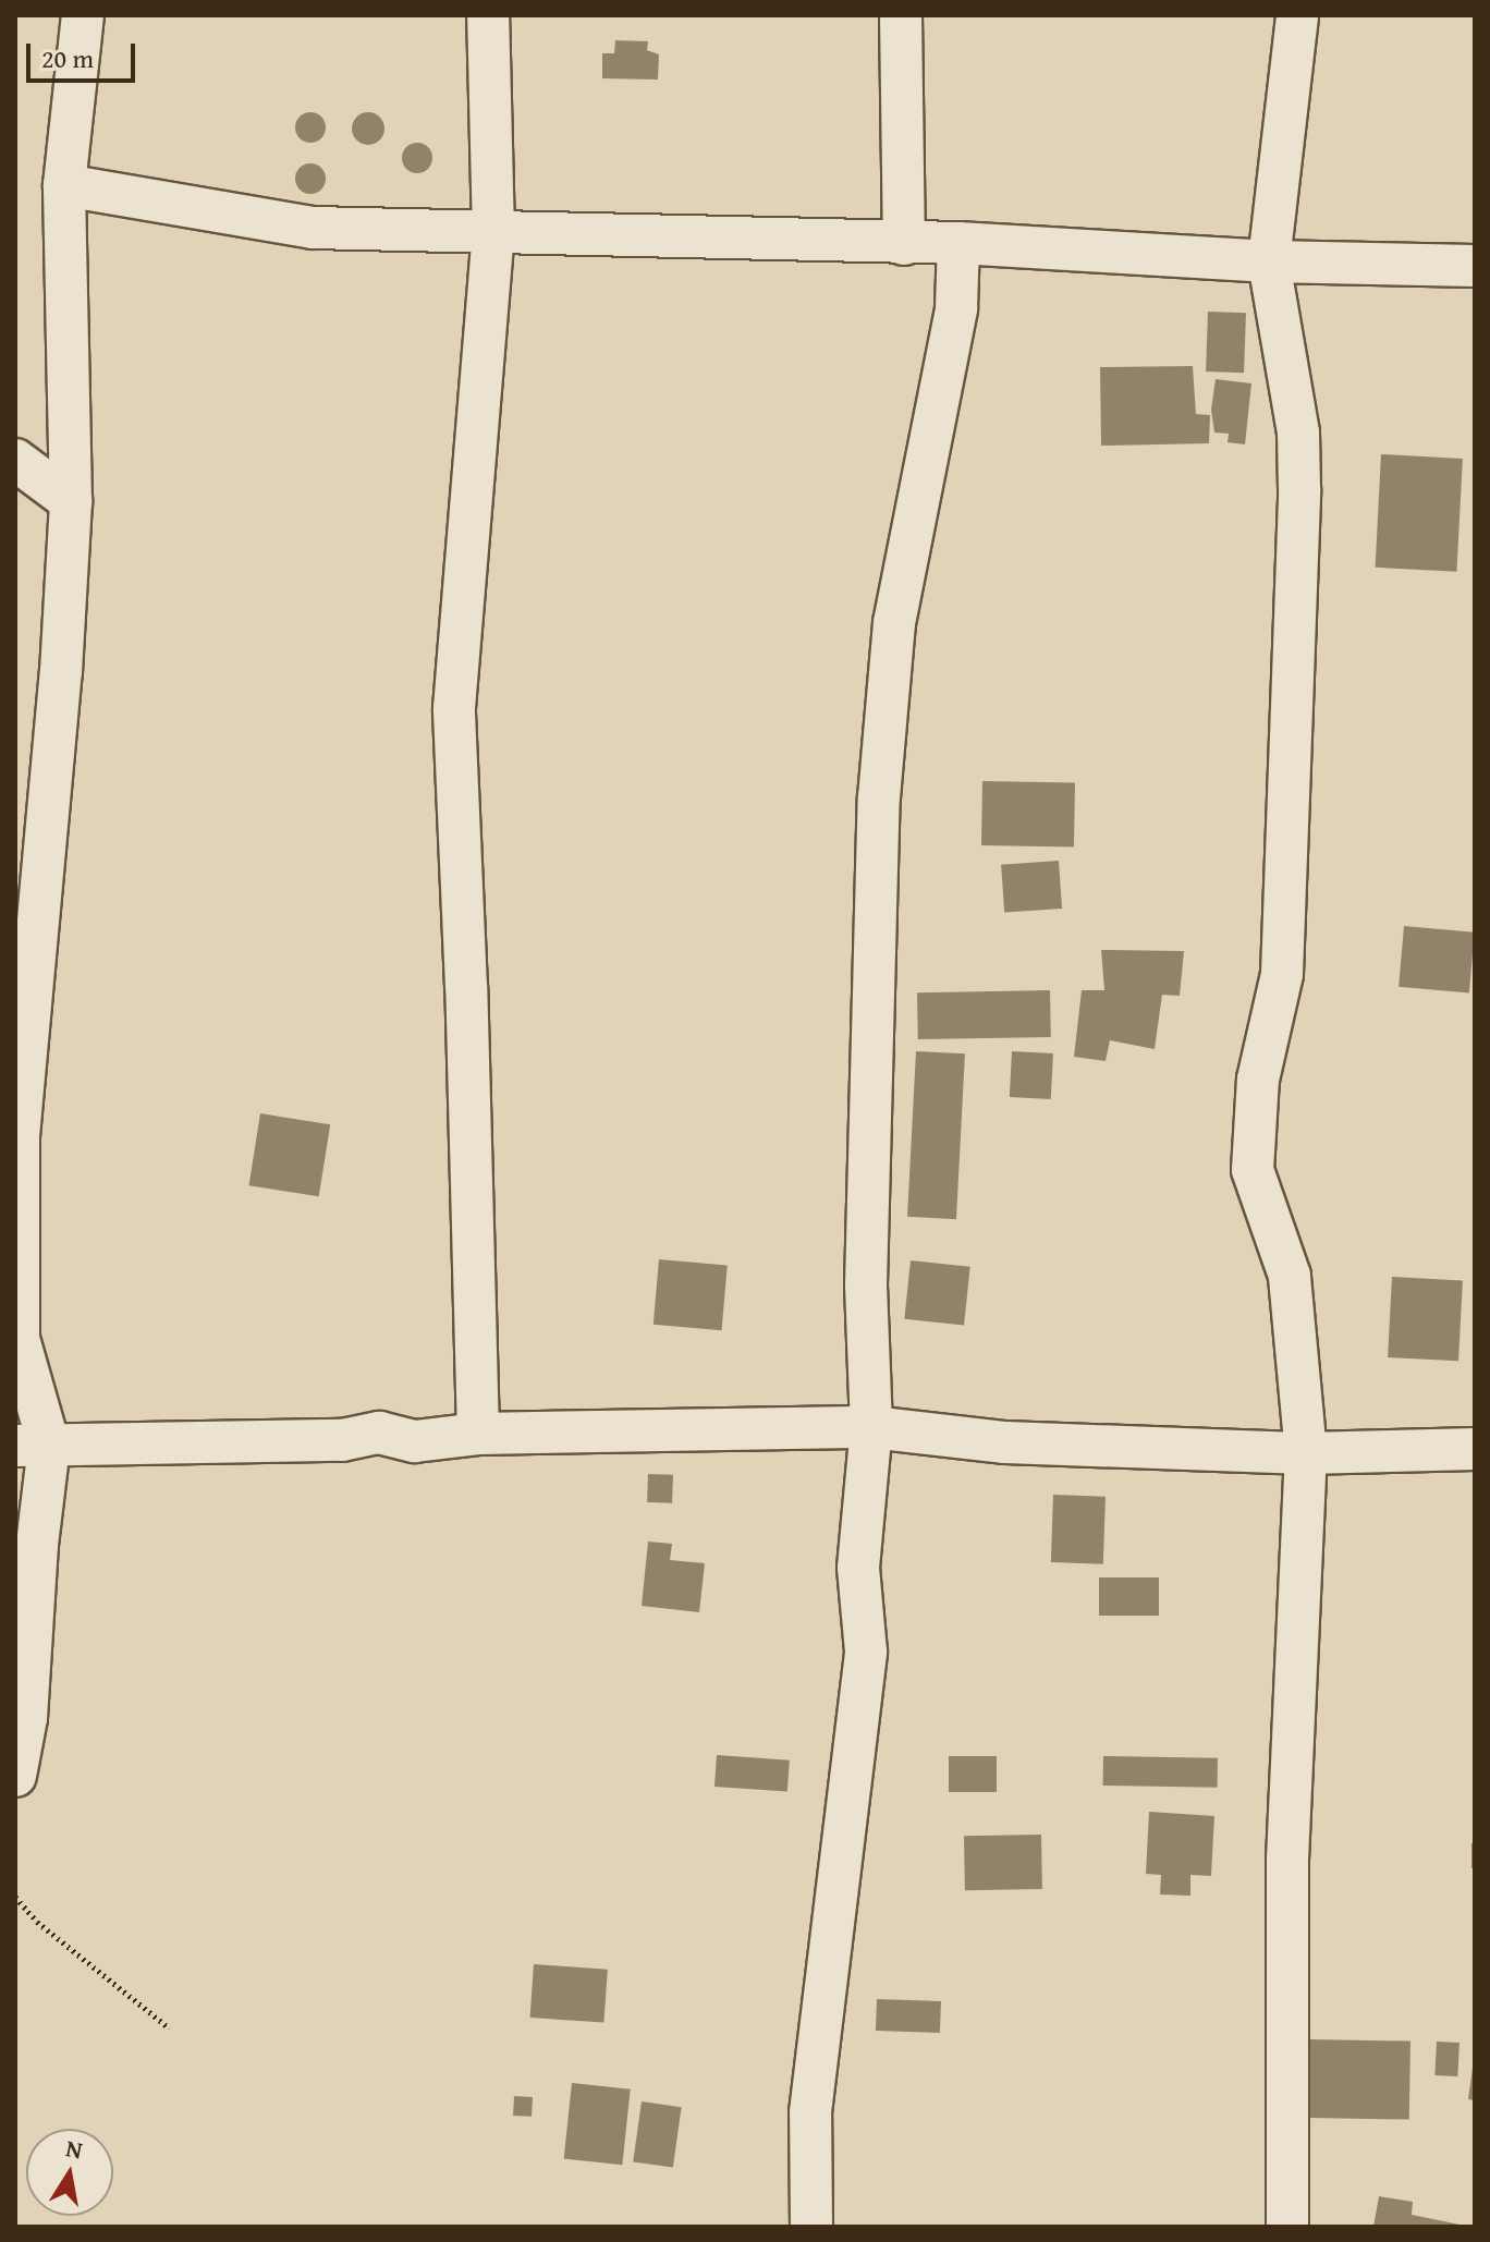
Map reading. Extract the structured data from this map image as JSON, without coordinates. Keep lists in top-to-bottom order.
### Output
{
  "scale_bar": "20 m",
  "north": "top"
}
